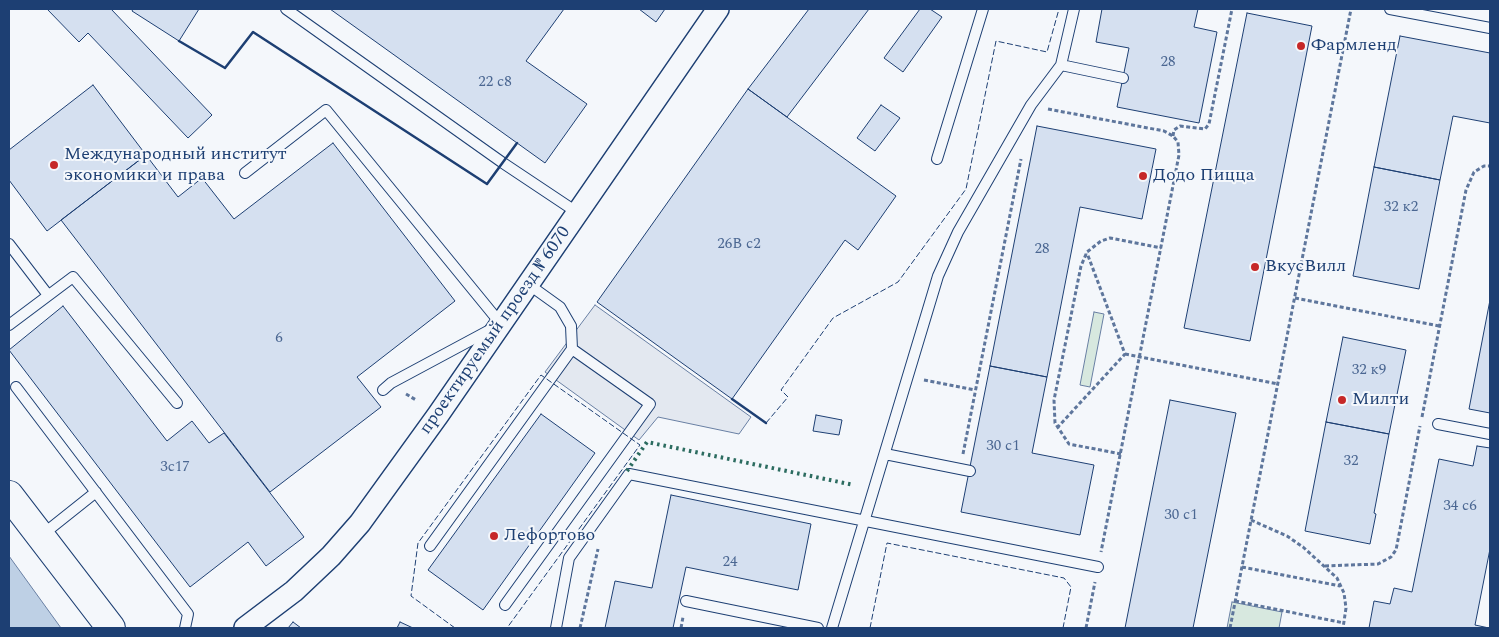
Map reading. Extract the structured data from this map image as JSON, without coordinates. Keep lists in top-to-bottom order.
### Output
{
  "streets": {
    "street": ["проектируемый проезд № 6070"]
  },
  "places": [
    "Фармленд",
    "Международный институт экономики и права",
    "Додо Пицца",
    "ВкусВилл",
    "Милти",
    "Лефортово"
  ],
  "house_numbers": [
    "28",
    "22 с8",
    "32 к2",
    "26В с2",
    "28",
    "6",
    "32 к9",
    "30 с1",
    "32",
    "3с17",
    "34 с6",
    "30 с1",
    "24"
  ]
}
